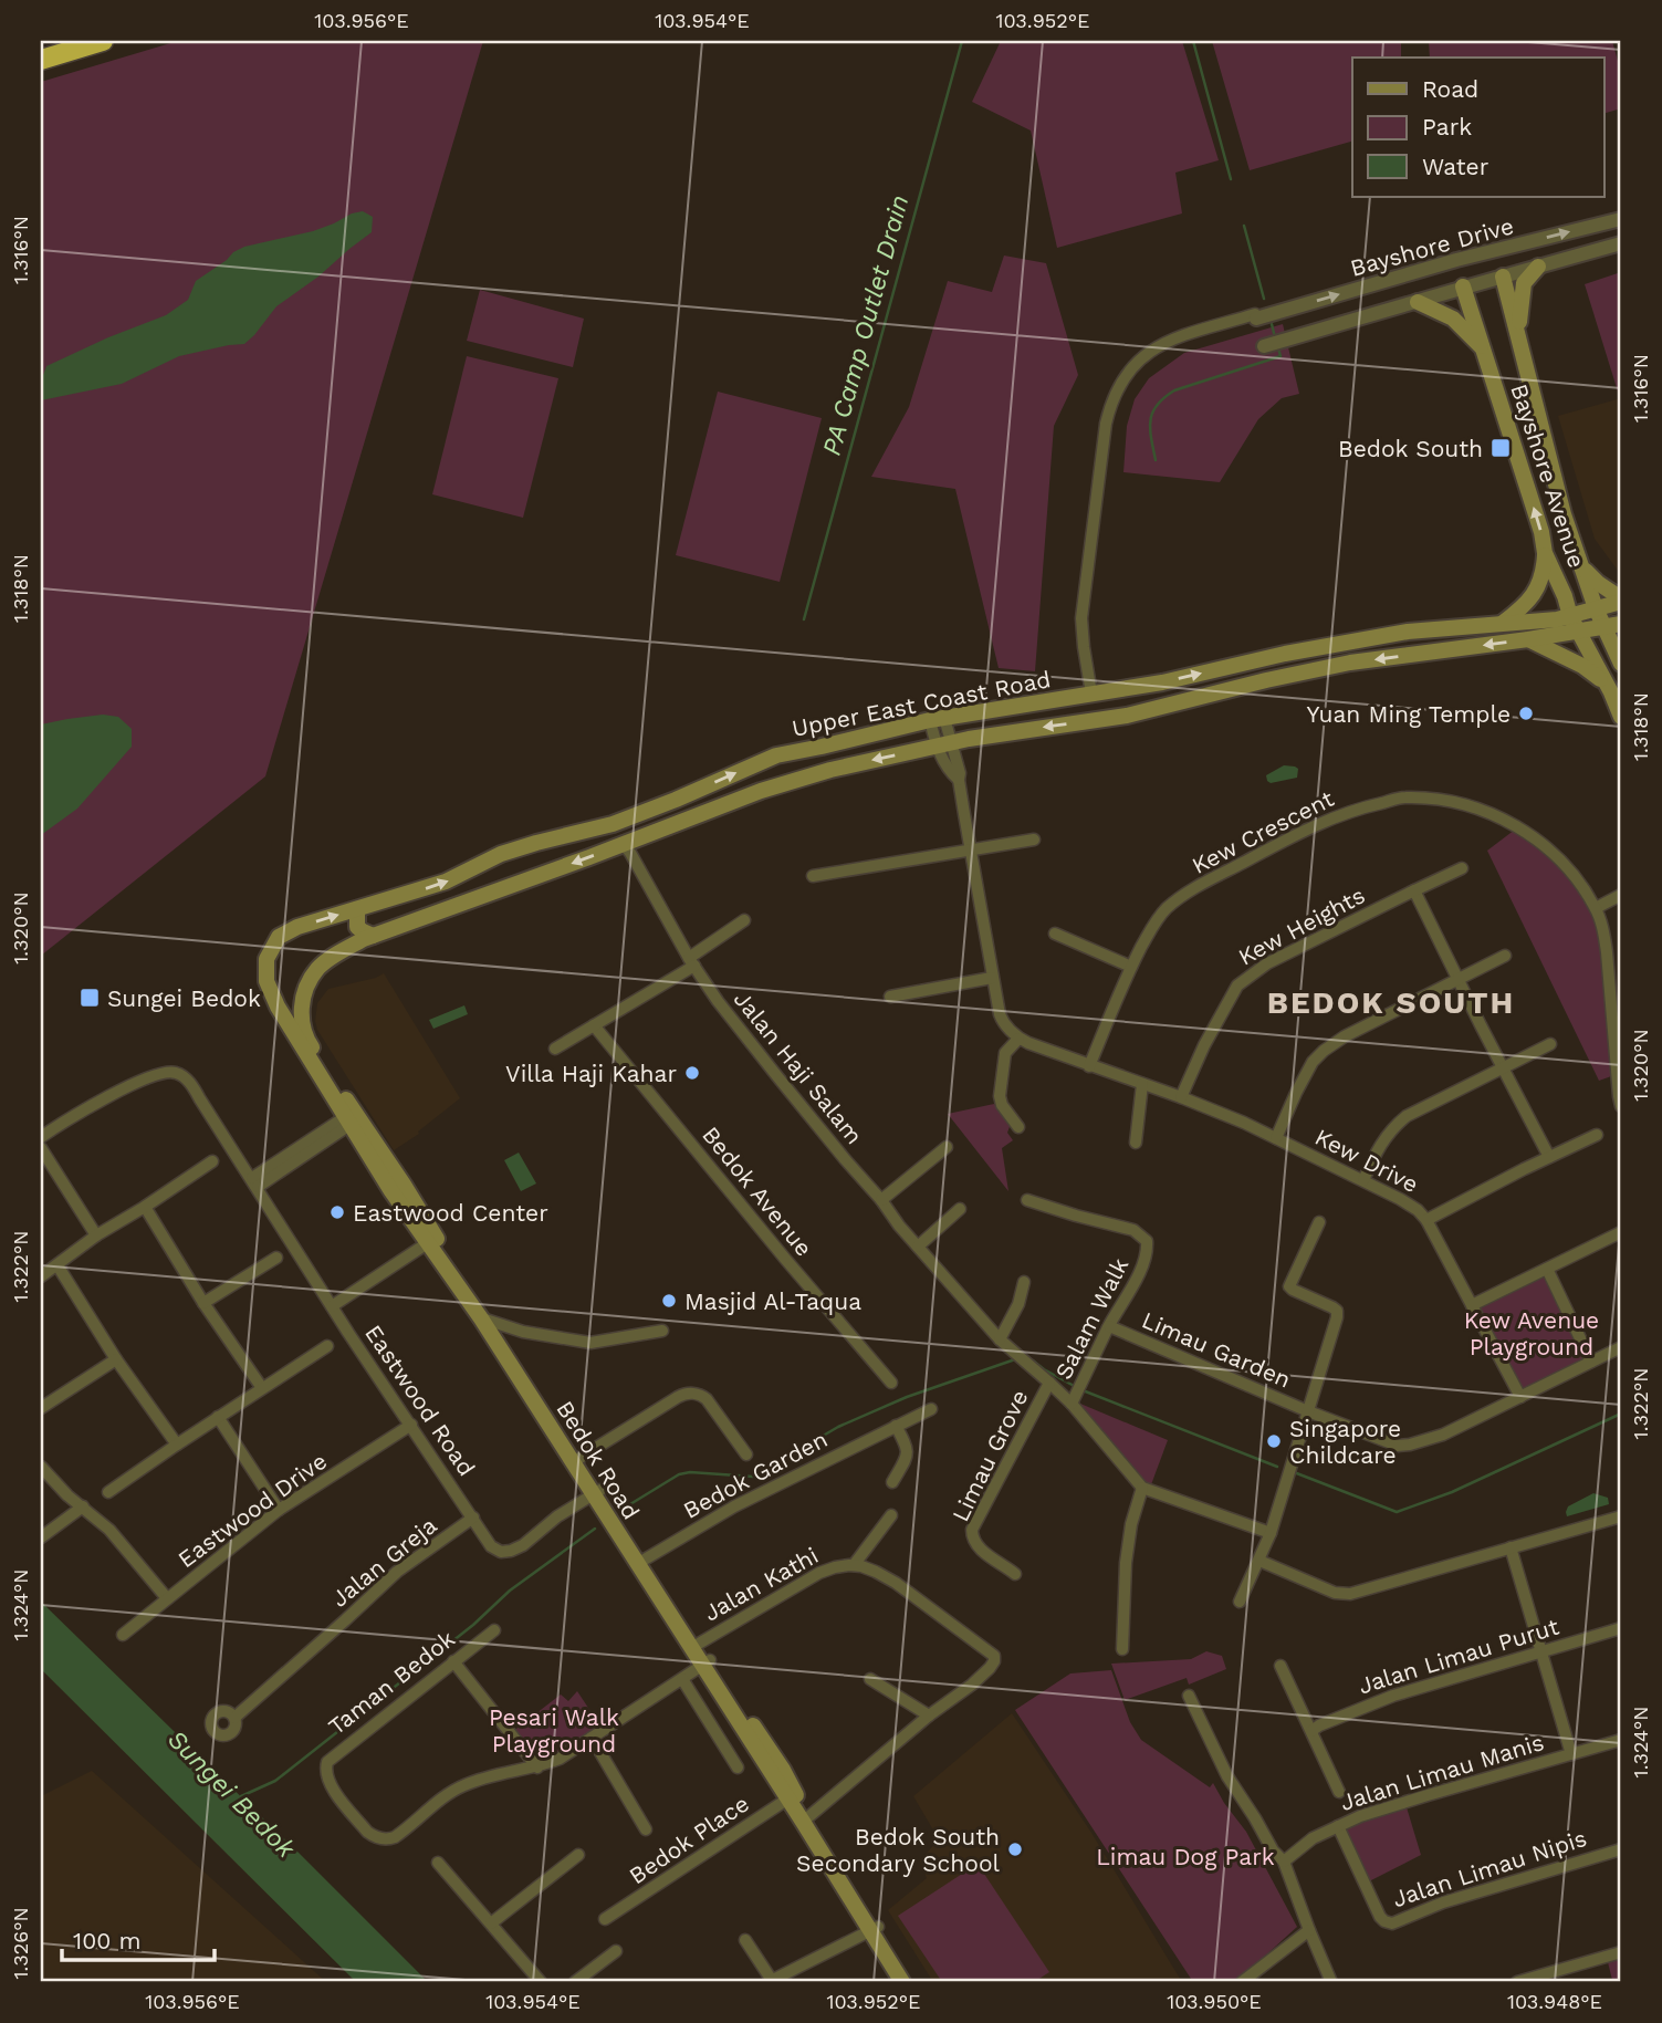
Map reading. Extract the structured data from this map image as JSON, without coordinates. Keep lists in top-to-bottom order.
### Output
{
  "streets": {
    "main road": ["Bayshore Avenue", "Upper East Coast Road", "Bedok Road"],
    "street": [
      "Bayshore Drive",
      "Kew Crescent",
      "Kew Heights",
      "Jalan Haji Salam",
      "Kew Drive",
      "Bedok Avenue",
      "Salam Walk",
      "Limau Garden",
      "Eastwood Road",
      "Limau Grove",
      "Bedok Garden",
      "Eastwood Drive",
      "Jalan Greja",
      "Jalan Kathi",
      "Jalan Limau Purut",
      "Taman Bedok",
      "Jalan Limau Manis",
      "Bedok Place",
      "Jalan Limau Nipis"
    ]
  },
  "crossings": [
    ["Bayshore Drive", "Bayshore Avenue"],
    ["Bayshore Avenue", "Upper East Coast Road"],
    ["Upper East Coast Road", "Jalan Haji Salam"],
    ["Upper East Coast Road", "Bedok Road"],
    ["Kew Crescent", "Kew Drive"],
    ["Kew Heights", "Kew Drive"],
    ["Jalan Haji Salam", "Salam Walk"],
    ["Jalan Haji Salam", "Limau Grove"],
    ["Kew Drive", "Limau Garden"],
    ["Salam Walk", "Limau Garden"],
    ["Eastwood Road", "Eastwood Drive"],
    ["Eastwood Road", "Jalan Greja"],
    ["Bedok Road", "Bedok Garden"],
    ["Bedok Road", "Jalan Greja"],
    ["Bedok Road", "Jalan Kathi"],
    ["Bedok Road", "Taman Bedok"],
    ["Bedok Road", "Bedok Place"],
    ["Jalan Limau Manis", "Jalan Limau Nipis"]
  ],
  "districts": ["BEDOK SOUTH"],
  "water": ["PA Camp Outlet Drain", "Sungei Bedok"],
  "parks": ["Kew Avenue Playground", "Pesari Walk Playground", "Limau Dog Park"],
  "places": {
    "transit": ["Bedok South", "Sungei Bedok"],
    "other": [
      "Yuan Ming Temple",
      "Villa Haji Kahar",
      "Eastwood Center",
      "Masjid Al-Taqua",
      "Singapore Childcare",
      "Bedok South Secondary School"
    ]
  },
  "legend": ["Road", "Park", "Water"],
  "scale_bar": "100 m",
  "coordinates": [
    "103.956°E",
    "103.954°E",
    "103.952°E",
    "1.316°N",
    "1.318°N",
    "1.320°N",
    "1.322°N",
    "1.324°N",
    "1.326°N",
    "103.950°E",
    "103.948°E"
  ]
}
